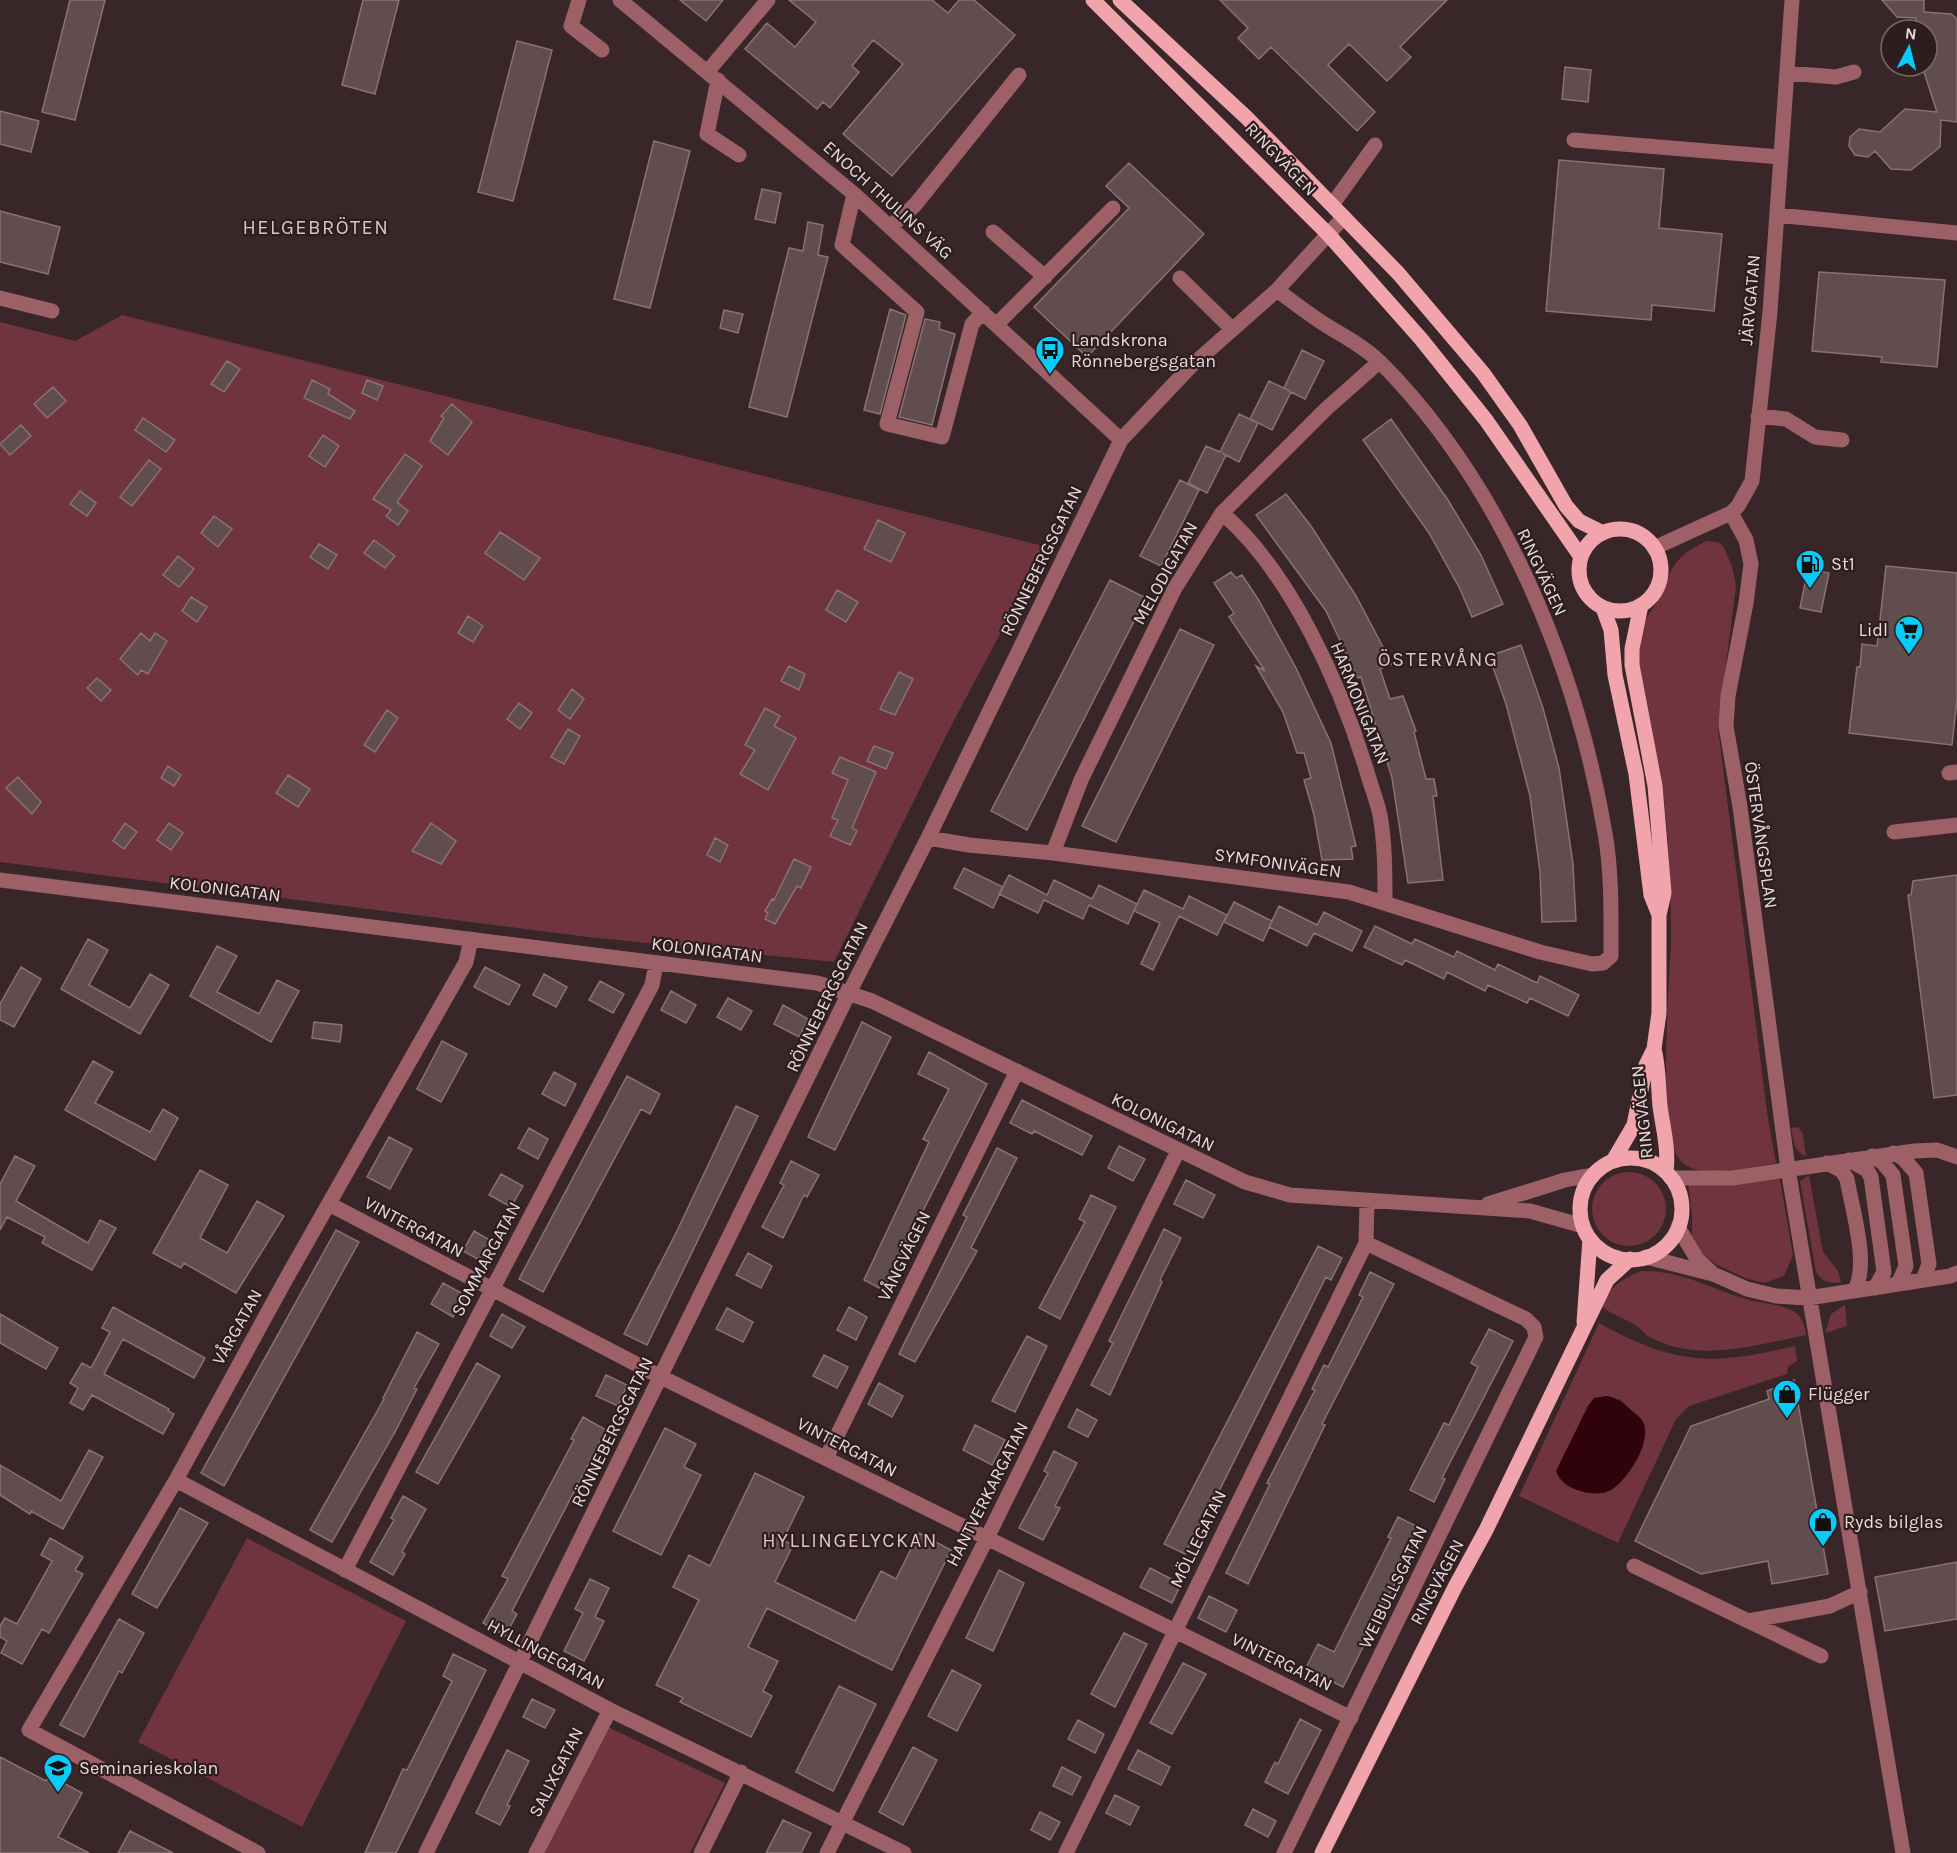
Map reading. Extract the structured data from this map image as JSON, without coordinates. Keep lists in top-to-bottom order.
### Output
{
  "streets": {
    "main road": ["RINGVÄGEN"],
    "street": [
      "ENOCH THULINS VÄG",
      "JÄRVGATAN",
      "RÖNNEBERGSGATAN",
      "MELODIGATAN",
      "HARMONIGATAN",
      "ÖSTERVÅNGSPLAN",
      "SYMFONIVÄGEN",
      "KOLONIGATAN",
      "VINTERGATAN",
      "VÅNGVÄGEN",
      "SOMMARGATAN",
      "VÅRGATAN",
      "HANTVERKARGATAN",
      "MÖLLEGATAN",
      "WEIBULLSGATAN",
      "HYLLINGEGATAN",
      "SALIXGATAN"
    ]
  },
  "crossings": [
    ["RINGVÄGEN", "RÖNNEBERGSGATAN"],
    ["RINGVÄGEN", "MELODIGATAN"],
    ["RINGVÄGEN", "SYMFONIVÄGEN"],
    ["RINGVÄGEN", "KOLONIGATAN"],
    ["ENOCH THULINS VÄG", "RÖNNEBERGSGATAN"],
    ["JÄRVGATAN", "ÖSTERVÅNGSPLAN"],
    ["RÖNNEBERGSGATAN", "SYMFONIVÄGEN"],
    ["RÖNNEBERGSGATAN", "KOLONIGATAN"],
    ["RÖNNEBERGSGATAN", "VINTERGATAN"],
    ["RÖNNEBERGSGATAN", "HYLLINGEGATAN"],
    ["MELODIGATAN", "HARMONIGATAN"],
    ["MELODIGATAN", "SYMFONIVÄGEN"],
    ["HARMONIGATAN", "SYMFONIVÄGEN"],
    ["KOLONIGATAN", "VÅNGVÄGEN"],
    ["KOLONIGATAN", "SOMMARGATAN"],
    ["KOLONIGATAN", "VÅRGATAN"],
    ["KOLONIGATAN", "HANTVERKARGATAN"],
    ["VINTERGATAN", "VÅNGVÄGEN"],
    ["VINTERGATAN", "SOMMARGATAN"],
    ["VINTERGATAN", "VÅRGATAN"],
    ["VINTERGATAN", "HANTVERKARGATAN"],
    ["VINTERGATAN", "MÖLLEGATAN"],
    ["VINTERGATAN", "WEIBULLSGATAN"],
    ["SOMMARGATAN", "HYLLINGEGATAN"],
    ["VÅRGATAN", "HYLLINGEGATAN"],
    ["HANTVERKARGATAN", "HYLLINGEGATAN"],
    ["MÖLLEGATAN", "WEIBULLSGATAN"],
    ["HYLLINGEGATAN", "SALIXGATAN"]
  ],
  "districts": ["HELGEBRÖTEN", "ÖSTERVÅNG", "HYLLINGELYCKAN"],
  "places": {
    "bus stop": ["Landskrona Rönnebergsgatan"],
    "fuel station": ["St1"],
    "supermarket": ["Lidl"],
    "shop": ["Flügger", "Ryds bilglas"],
    "school or university": ["Seminarieskolan"]
  },
  "north": "top"
}
